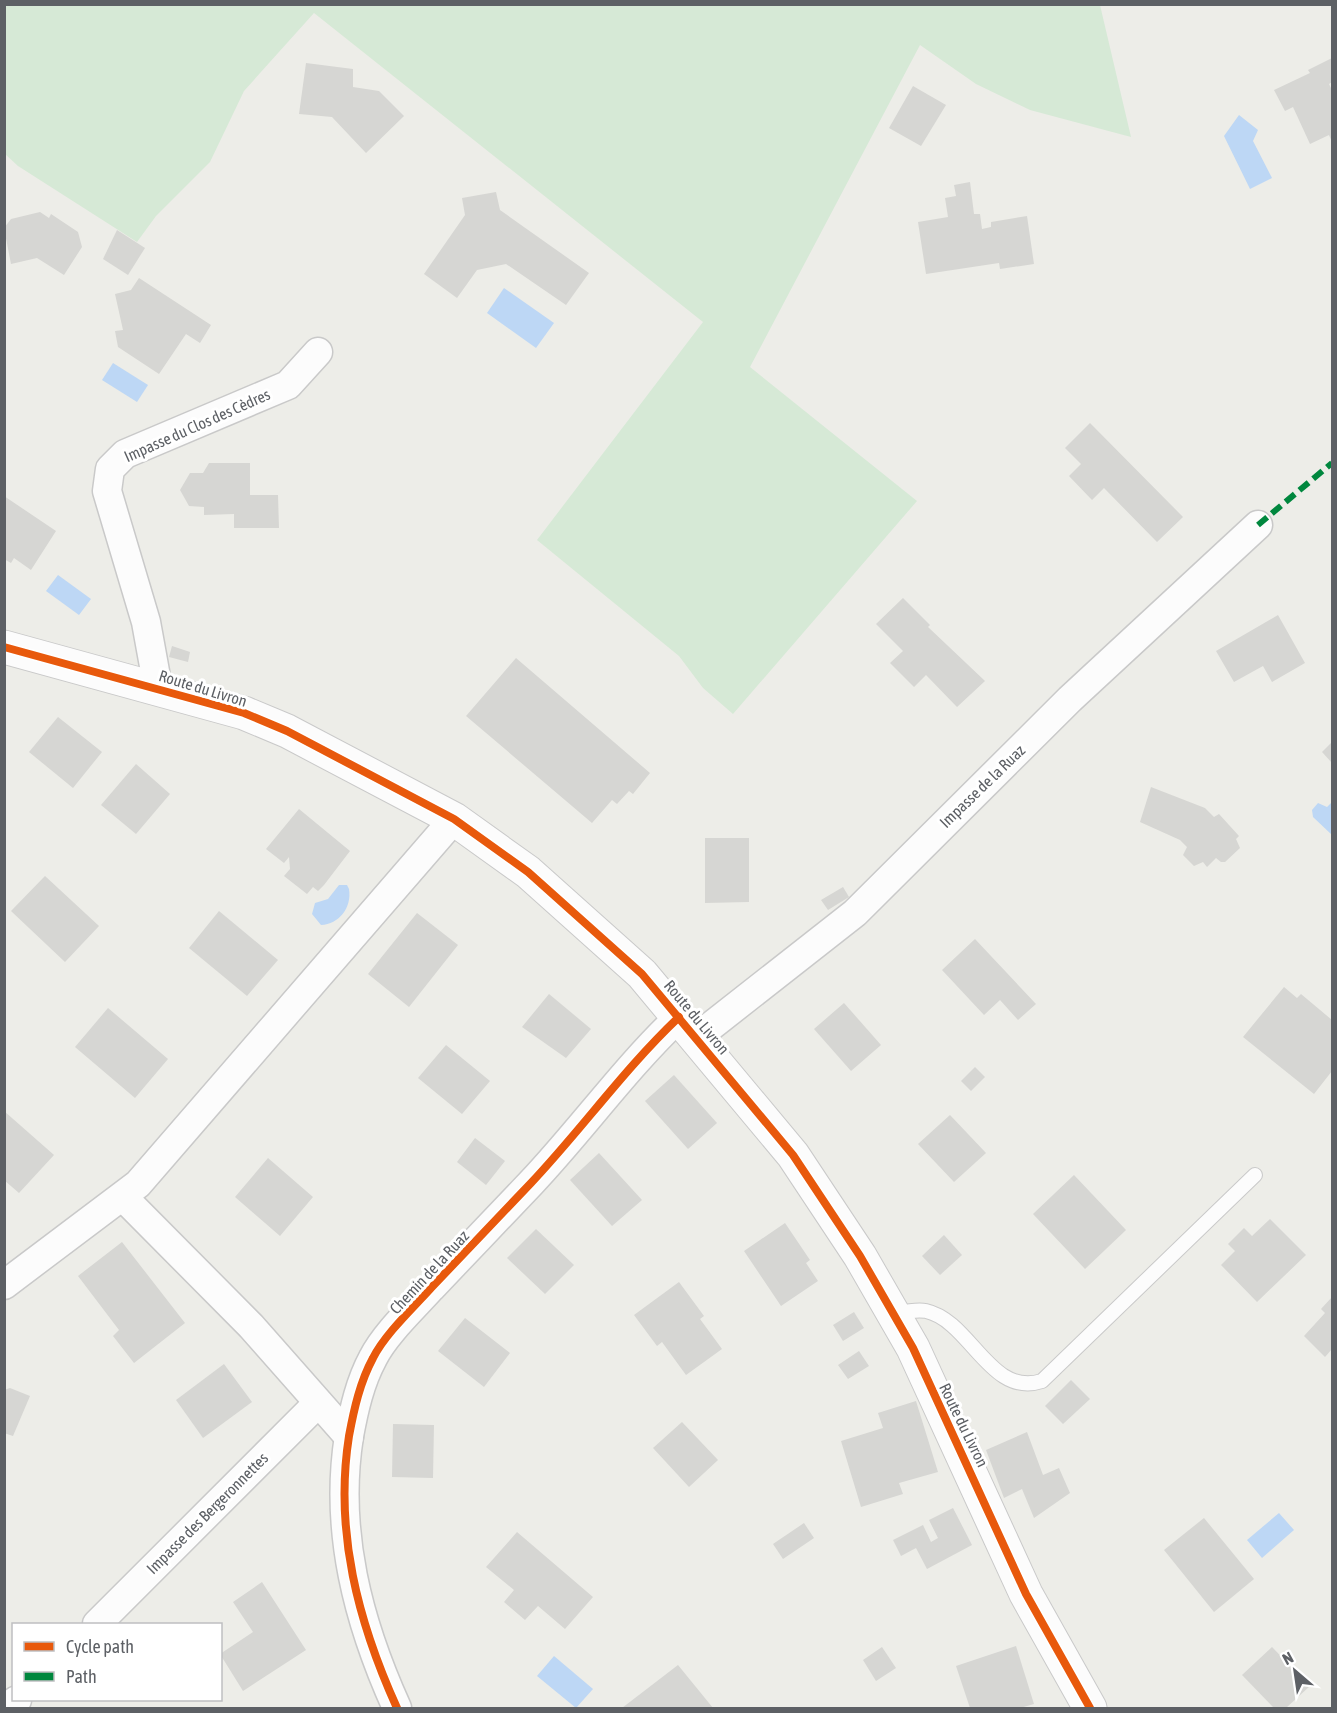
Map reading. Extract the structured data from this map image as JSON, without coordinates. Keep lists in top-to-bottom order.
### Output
{
  "streets": {
    "street": [
      "Impasse du Clos des Cèdres",
      "Route du Livron",
      "Impasse de la Ruaz",
      "Chemin de la Ruaz",
      "Impasse des Bergeronnettes"
    ]
  },
  "crossings": [
    ["Impasse du Clos des Cèdres", "Route du Livron"],
    ["Route du Livron", "Impasse de la Ruaz"],
    ["Route du Livron", "Chemin de la Ruaz"],
    ["Impasse de la Ruaz", "Chemin de la Ruaz"]
  ],
  "legend": ["Cycle path", "Path"],
  "north": "top left"
}
